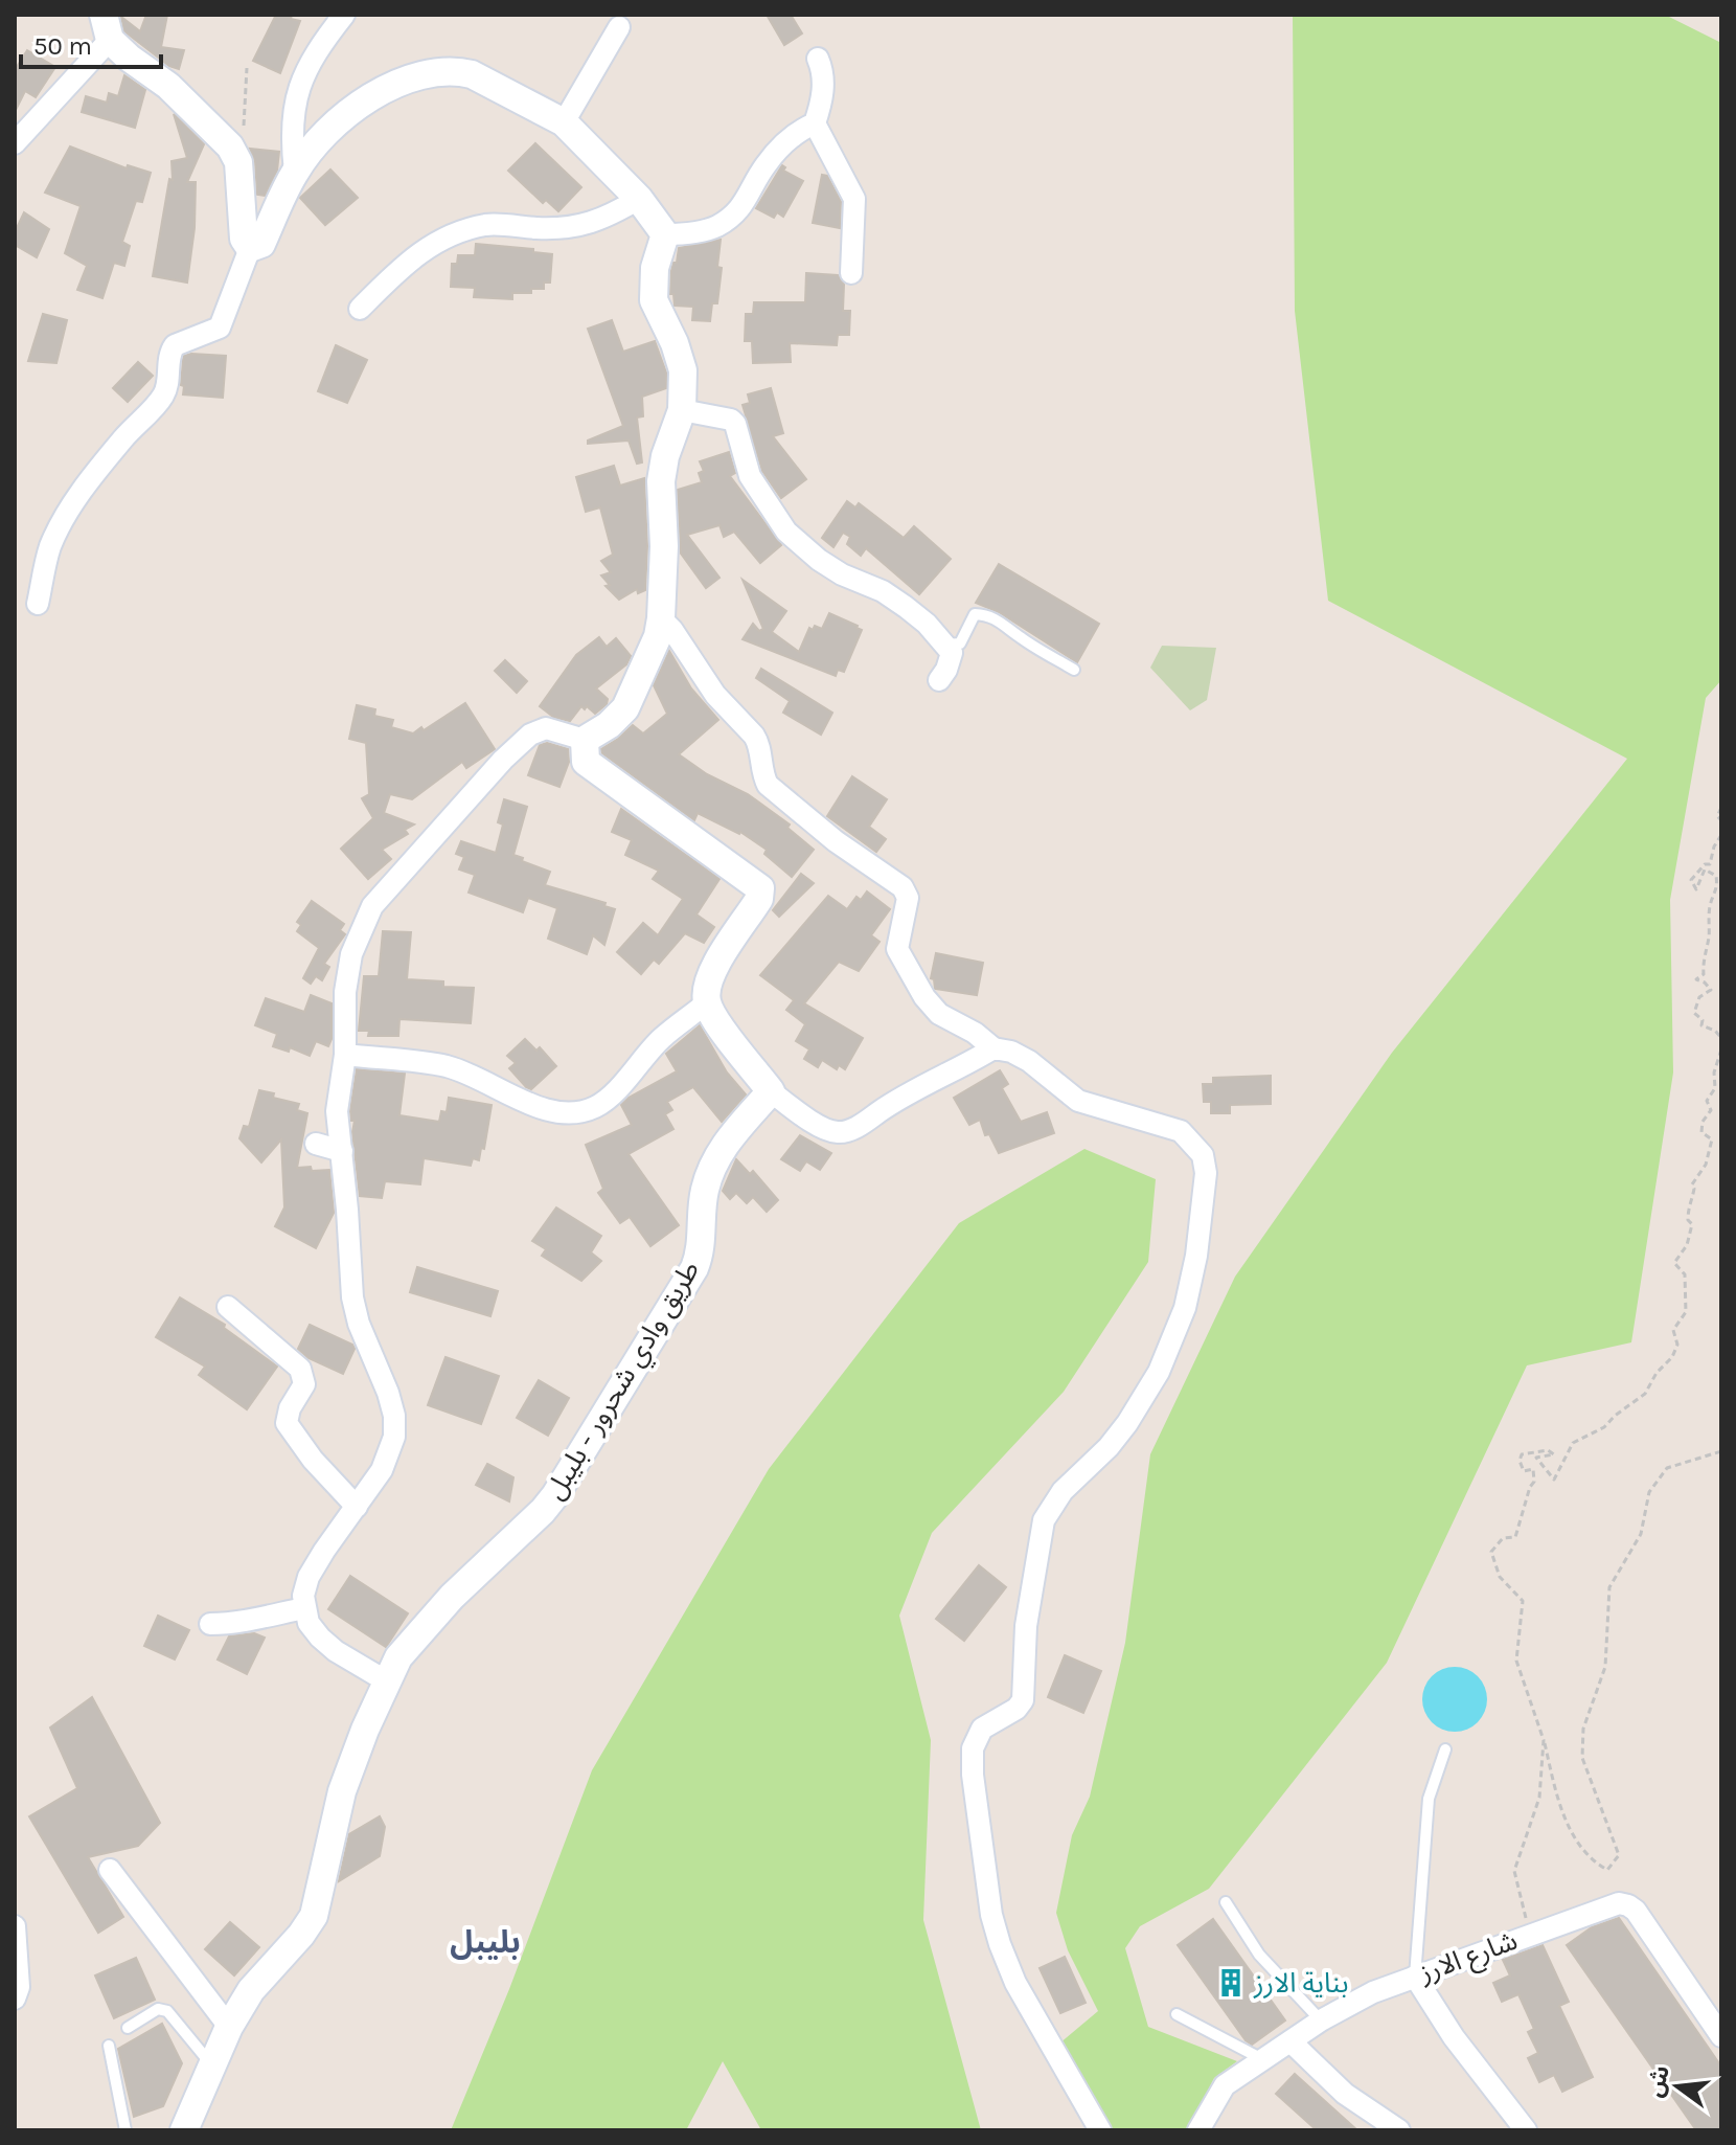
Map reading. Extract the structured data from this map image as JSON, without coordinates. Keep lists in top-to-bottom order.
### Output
{
  "streets": {
    "street": ["طريق وادي شحرور - بليبل", "شارع الارز"]
  },
  "districts": ["بليبل"],
  "places": {
    "building": ["بناية الارز"]
  },
  "scale_bar": "50 m",
  "north": "left"
}
